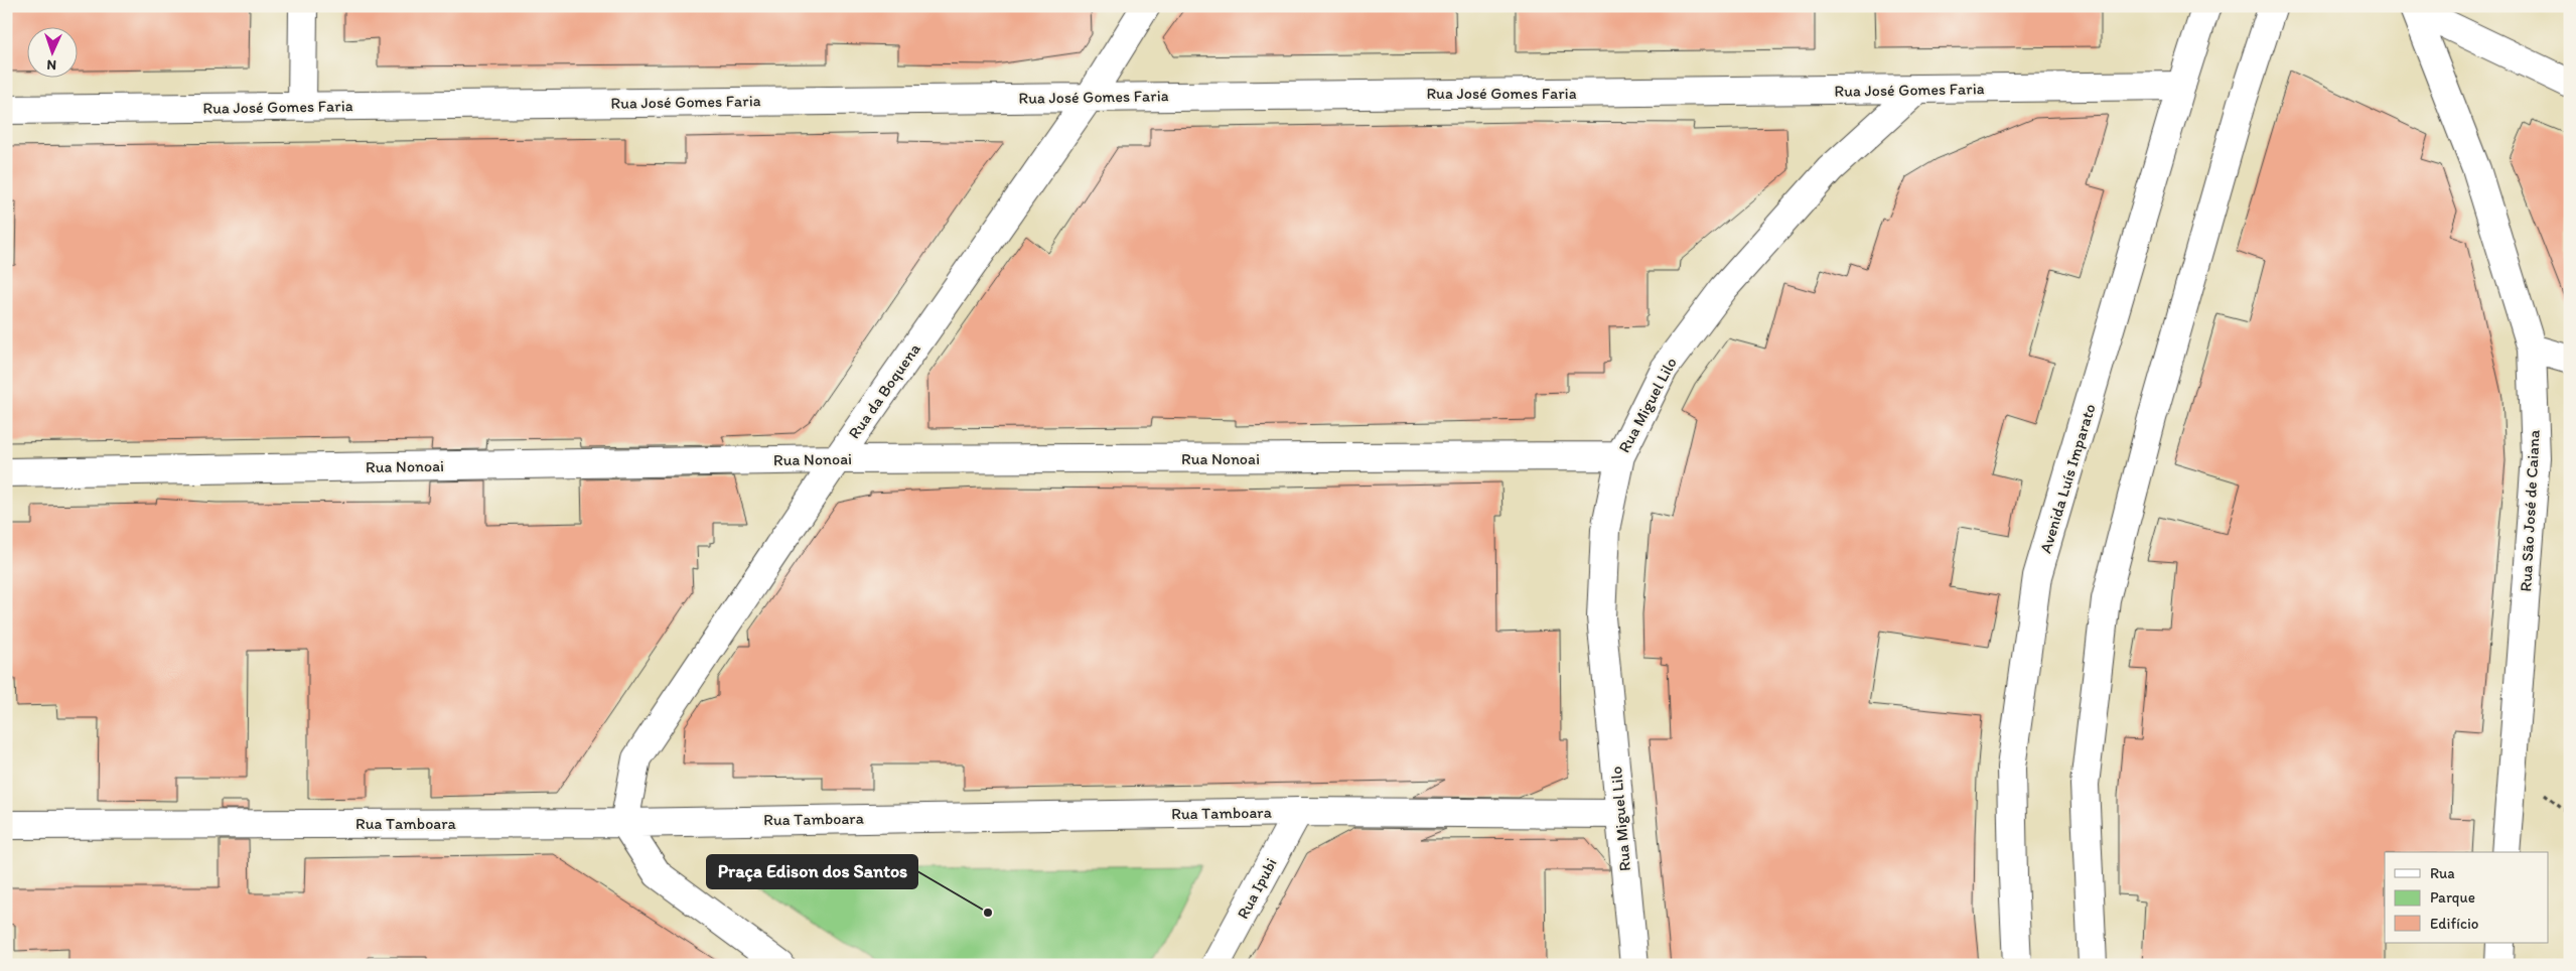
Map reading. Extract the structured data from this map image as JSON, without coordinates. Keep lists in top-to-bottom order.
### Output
{
  "streets": {
    "street": [
      "Rua José Gomes Faria",
      "Rua da Boquena",
      "Rua Miguel Lilo",
      "Rua Nonoai",
      "Avenida Luís Imparato",
      "Rua São José de Caiana",
      "Rua Tamboara",
      "Rua Ipubi"
    ]
  },
  "crossings": [
    ["Rua José Gomes Faria", "Rua da Boquena"],
    ["Rua José Gomes Faria", "Rua Miguel Lilo"],
    ["Rua José Gomes Faria", "Avenida Luís Imparato"],
    ["Rua da Boquena", "Rua Nonoai"],
    ["Rua da Boquena", "Rua Tamboara"],
    ["Rua Miguel Lilo", "Rua Nonoai"],
    ["Rua Miguel Lilo", "Rua Tamboara"],
    ["Rua Tamboara", "Rua Ipubi"]
  ],
  "places": ["Praça Edison dos Santos"],
  "legend": ["Rua", "Parque", "Edifício"],
  "north": "bottom"
}
